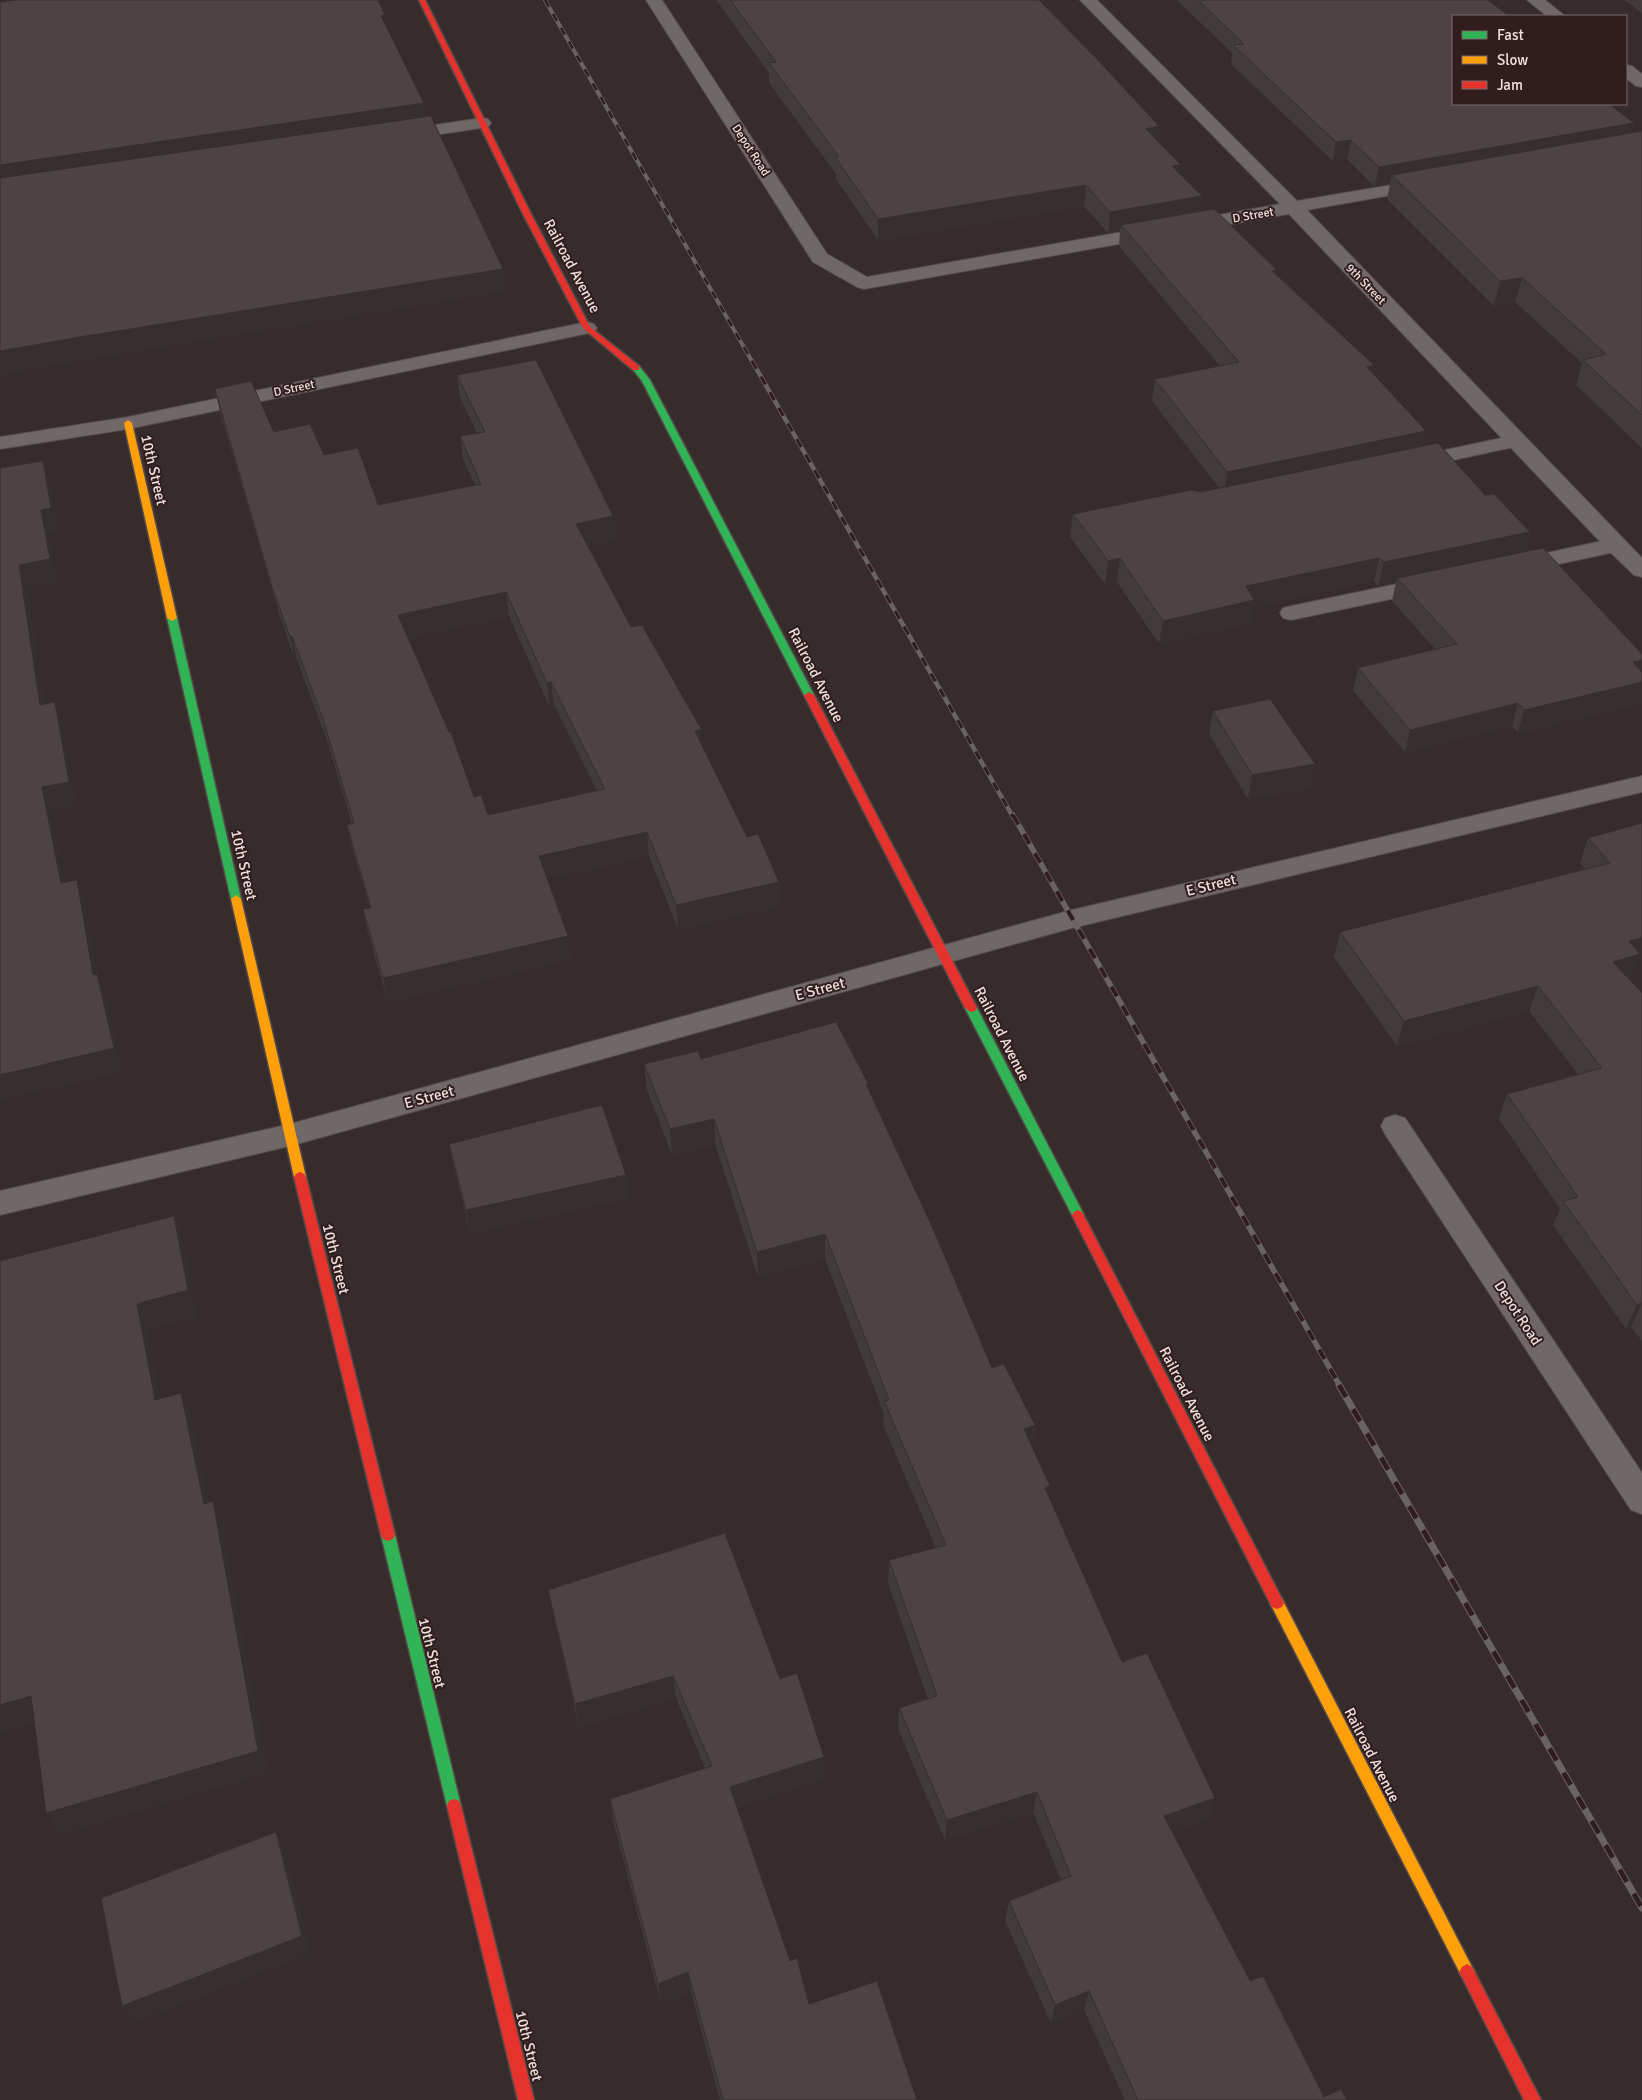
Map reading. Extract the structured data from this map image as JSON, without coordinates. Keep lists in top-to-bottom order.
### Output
{
  "streets": {
    "street": [
      "Depot Road",
      "D Street",
      "Railroad Avenue",
      "9th Street",
      "10th Street",
      "E Street"
    ]
  },
  "crossings": [
    ["Depot Road", "D Street"],
    ["D Street", "Railroad Avenue"],
    ["D Street", "9th Street"],
    ["D Street", "10th Street"],
    ["Railroad Avenue", "E Street"],
    ["10th Street", "E Street"]
  ],
  "legend": ["Fast", "Slow", "Jam"]
}
